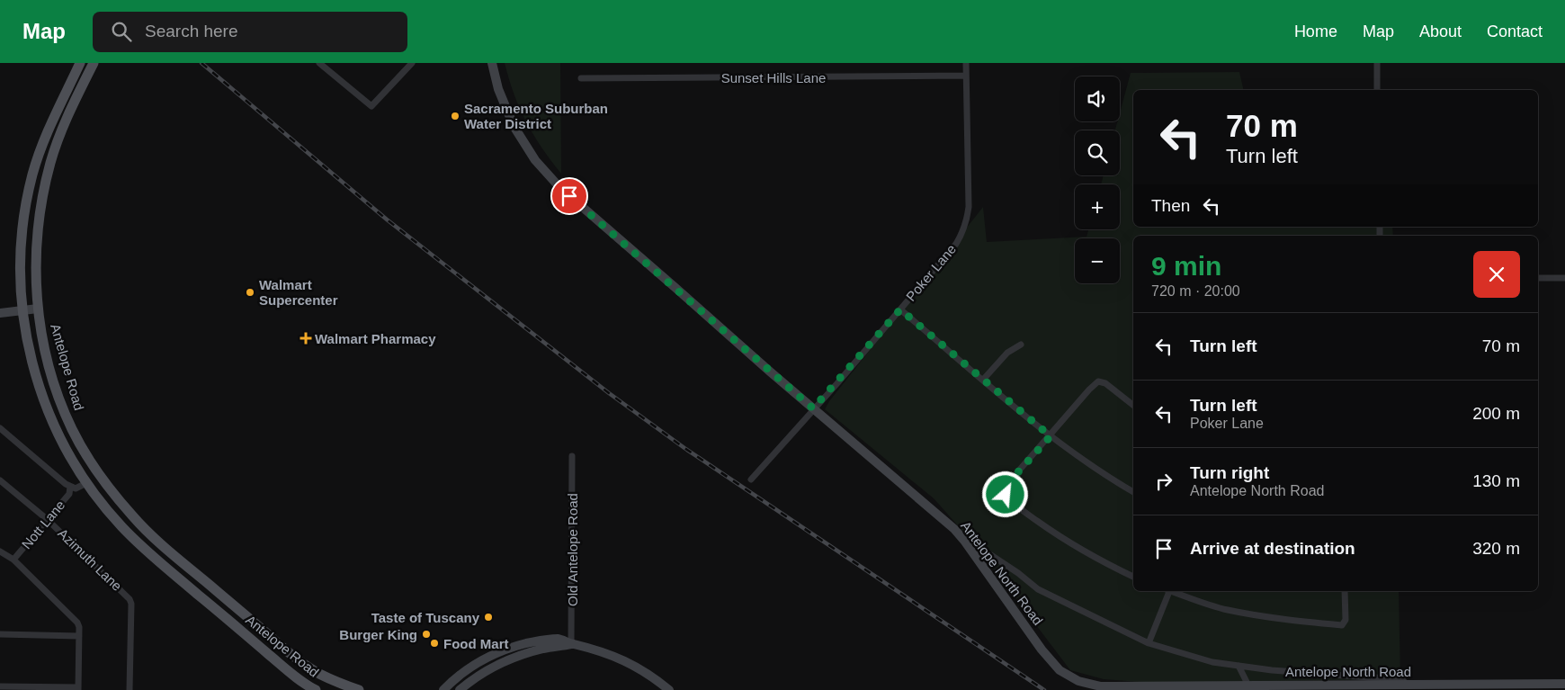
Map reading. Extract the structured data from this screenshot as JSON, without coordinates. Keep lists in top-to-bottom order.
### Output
{
  "streets": {
    "main road": ["Antelope Road", "Antelope North Road"],
    "street": [
      "Sunset Hills Lane",
      "Poker Lane",
      "Nott Lane",
      "Old Antelope Road",
      "Azimuth Lane"
    ]
  },
  "crossings": [
    ["Sunset Hills Lane", "Poker Lane"],
    ["Poker Lane", "Antelope North Road"],
    ["Nott Lane", "Azimuth Lane"]
  ],
  "places": {
    "other": [
      "Sacramento Suburban Water District",
      "Walmart Supercenter",
      "Taste of Tuscany",
      "Burger King",
      "Food Mart"
    ],
    "health": ["Walmart Pharmacy"]
  },
  "page": {
    "header": "Map",
    "search": "Search here",
    "nav": [
      "Home",
      "Map",
      "About",
      "Contact"
    ],
    "map_buttons": ["+", "−"],
    "turn": ["70 m", "Turn left"],
    "then": "Then",
    "heading": ["9 min", "720 m · 20:00"],
    "list": [
      {
        "name": "Turn left",
        "value": "70 m"
      },
      {
        "name": "Turn left",
        "note": "Poker Lane",
        "value": "200 m"
      },
      {
        "name": "Turn right",
        "note": "Antelope North Road",
        "value": "130 m"
      },
      {
        "name": "Arrive at destination",
        "value": "320 m"
      }
    ]
  }
}
